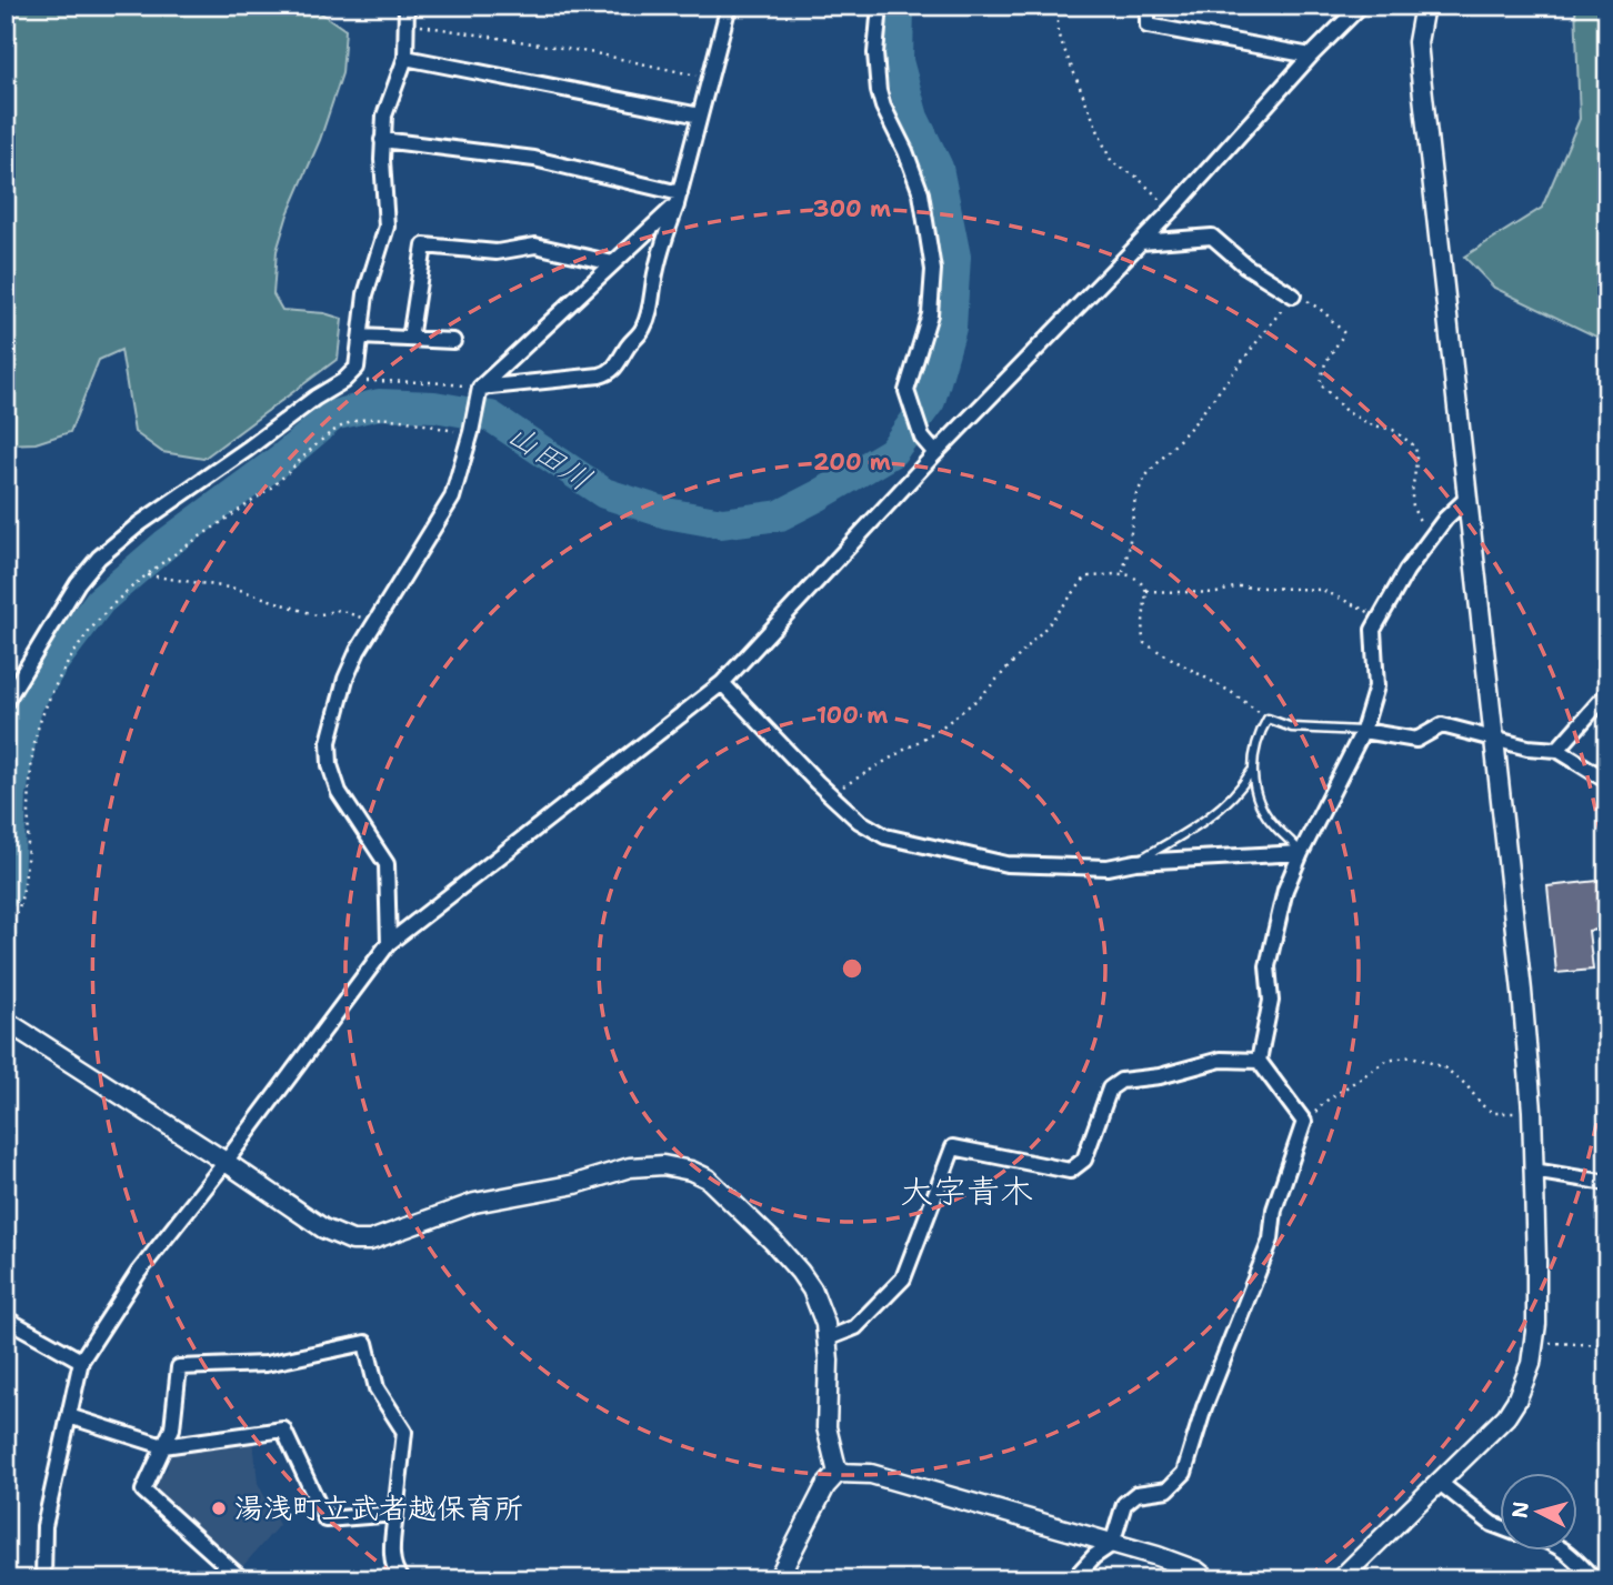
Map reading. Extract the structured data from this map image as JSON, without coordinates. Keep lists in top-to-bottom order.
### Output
{
  "districts": ["大字青木"],
  "water": ["山田川"],
  "places": ["湯浅町立武者越保育所"],
  "north": "left",
  "rings": ["300 m", "200 m", "100 m"]
}
